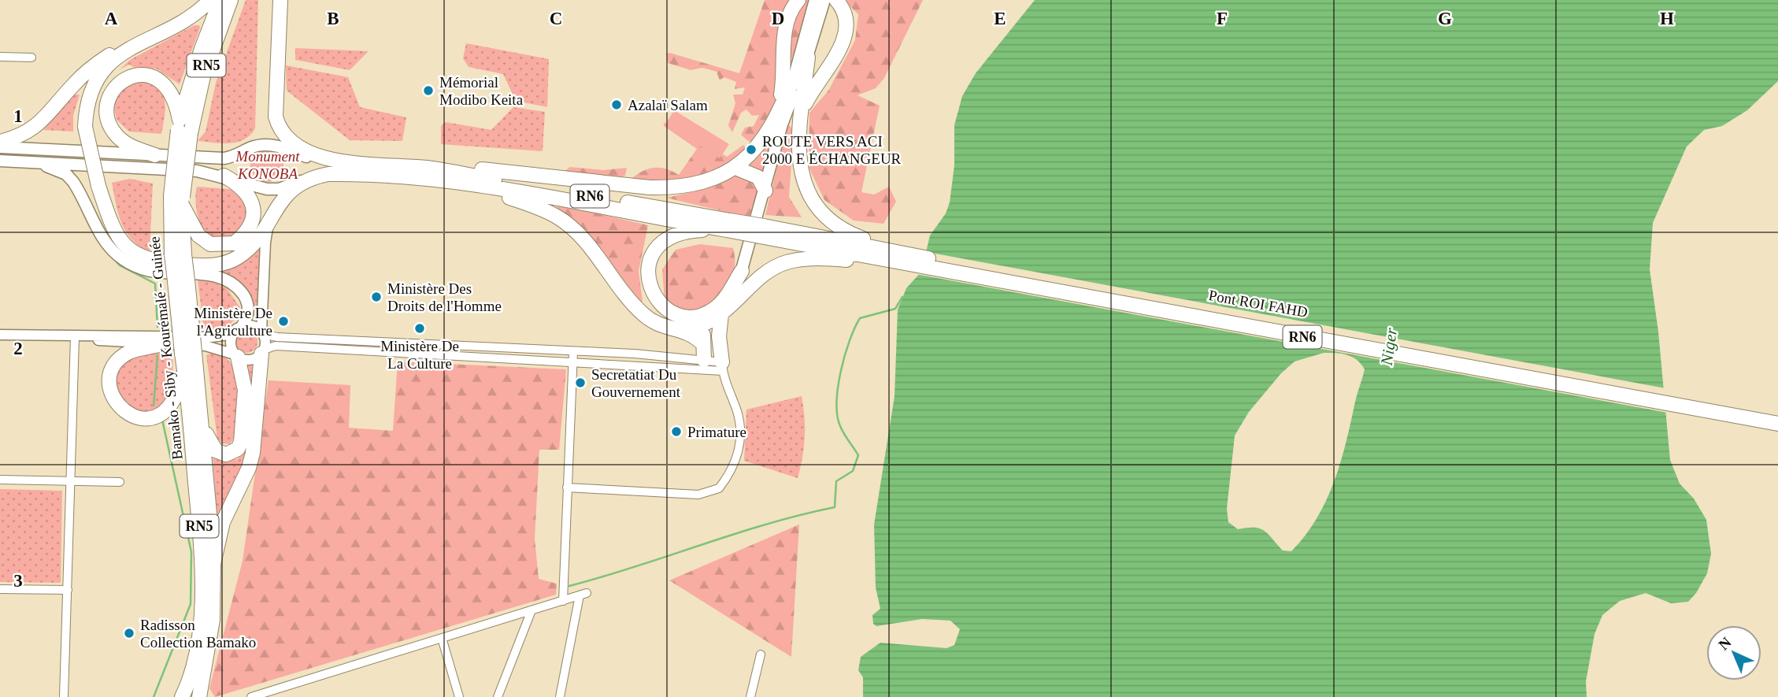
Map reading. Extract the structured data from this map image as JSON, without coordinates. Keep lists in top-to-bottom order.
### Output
{
  "streets": {
    "highway": ["RN5", "RN6", "Bamako - Siby - Kourémalé - Guinée"]
  },
  "crossings": [
    ["RN5", "Bamako - Siby - Kourémalé - Guinée"]
  ],
  "water": ["Niger"],
  "parks": ["Monument KONOBA"],
  "places": [
    "Mémorial Modibo Keita",
    "Azalaï Salam",
    "ROUTE VERS ACI 2000 E ÉCHANGEUR",
    "Ministère Des Droits de l'Homme",
    "Ministère De l'Agriculture",
    "Ministère De La Culture",
    "Secretatiat Du Gouvernement",
    "Primature",
    "Radisson Collection Bamako"
  ],
  "north": "top left",
  "grid": {
    "columns": [
      "A",
      "B",
      "C",
      "D",
      "E",
      "F",
      "G",
      "H"
    ],
    "rows": ["1", "2", "3"]
  }
}
